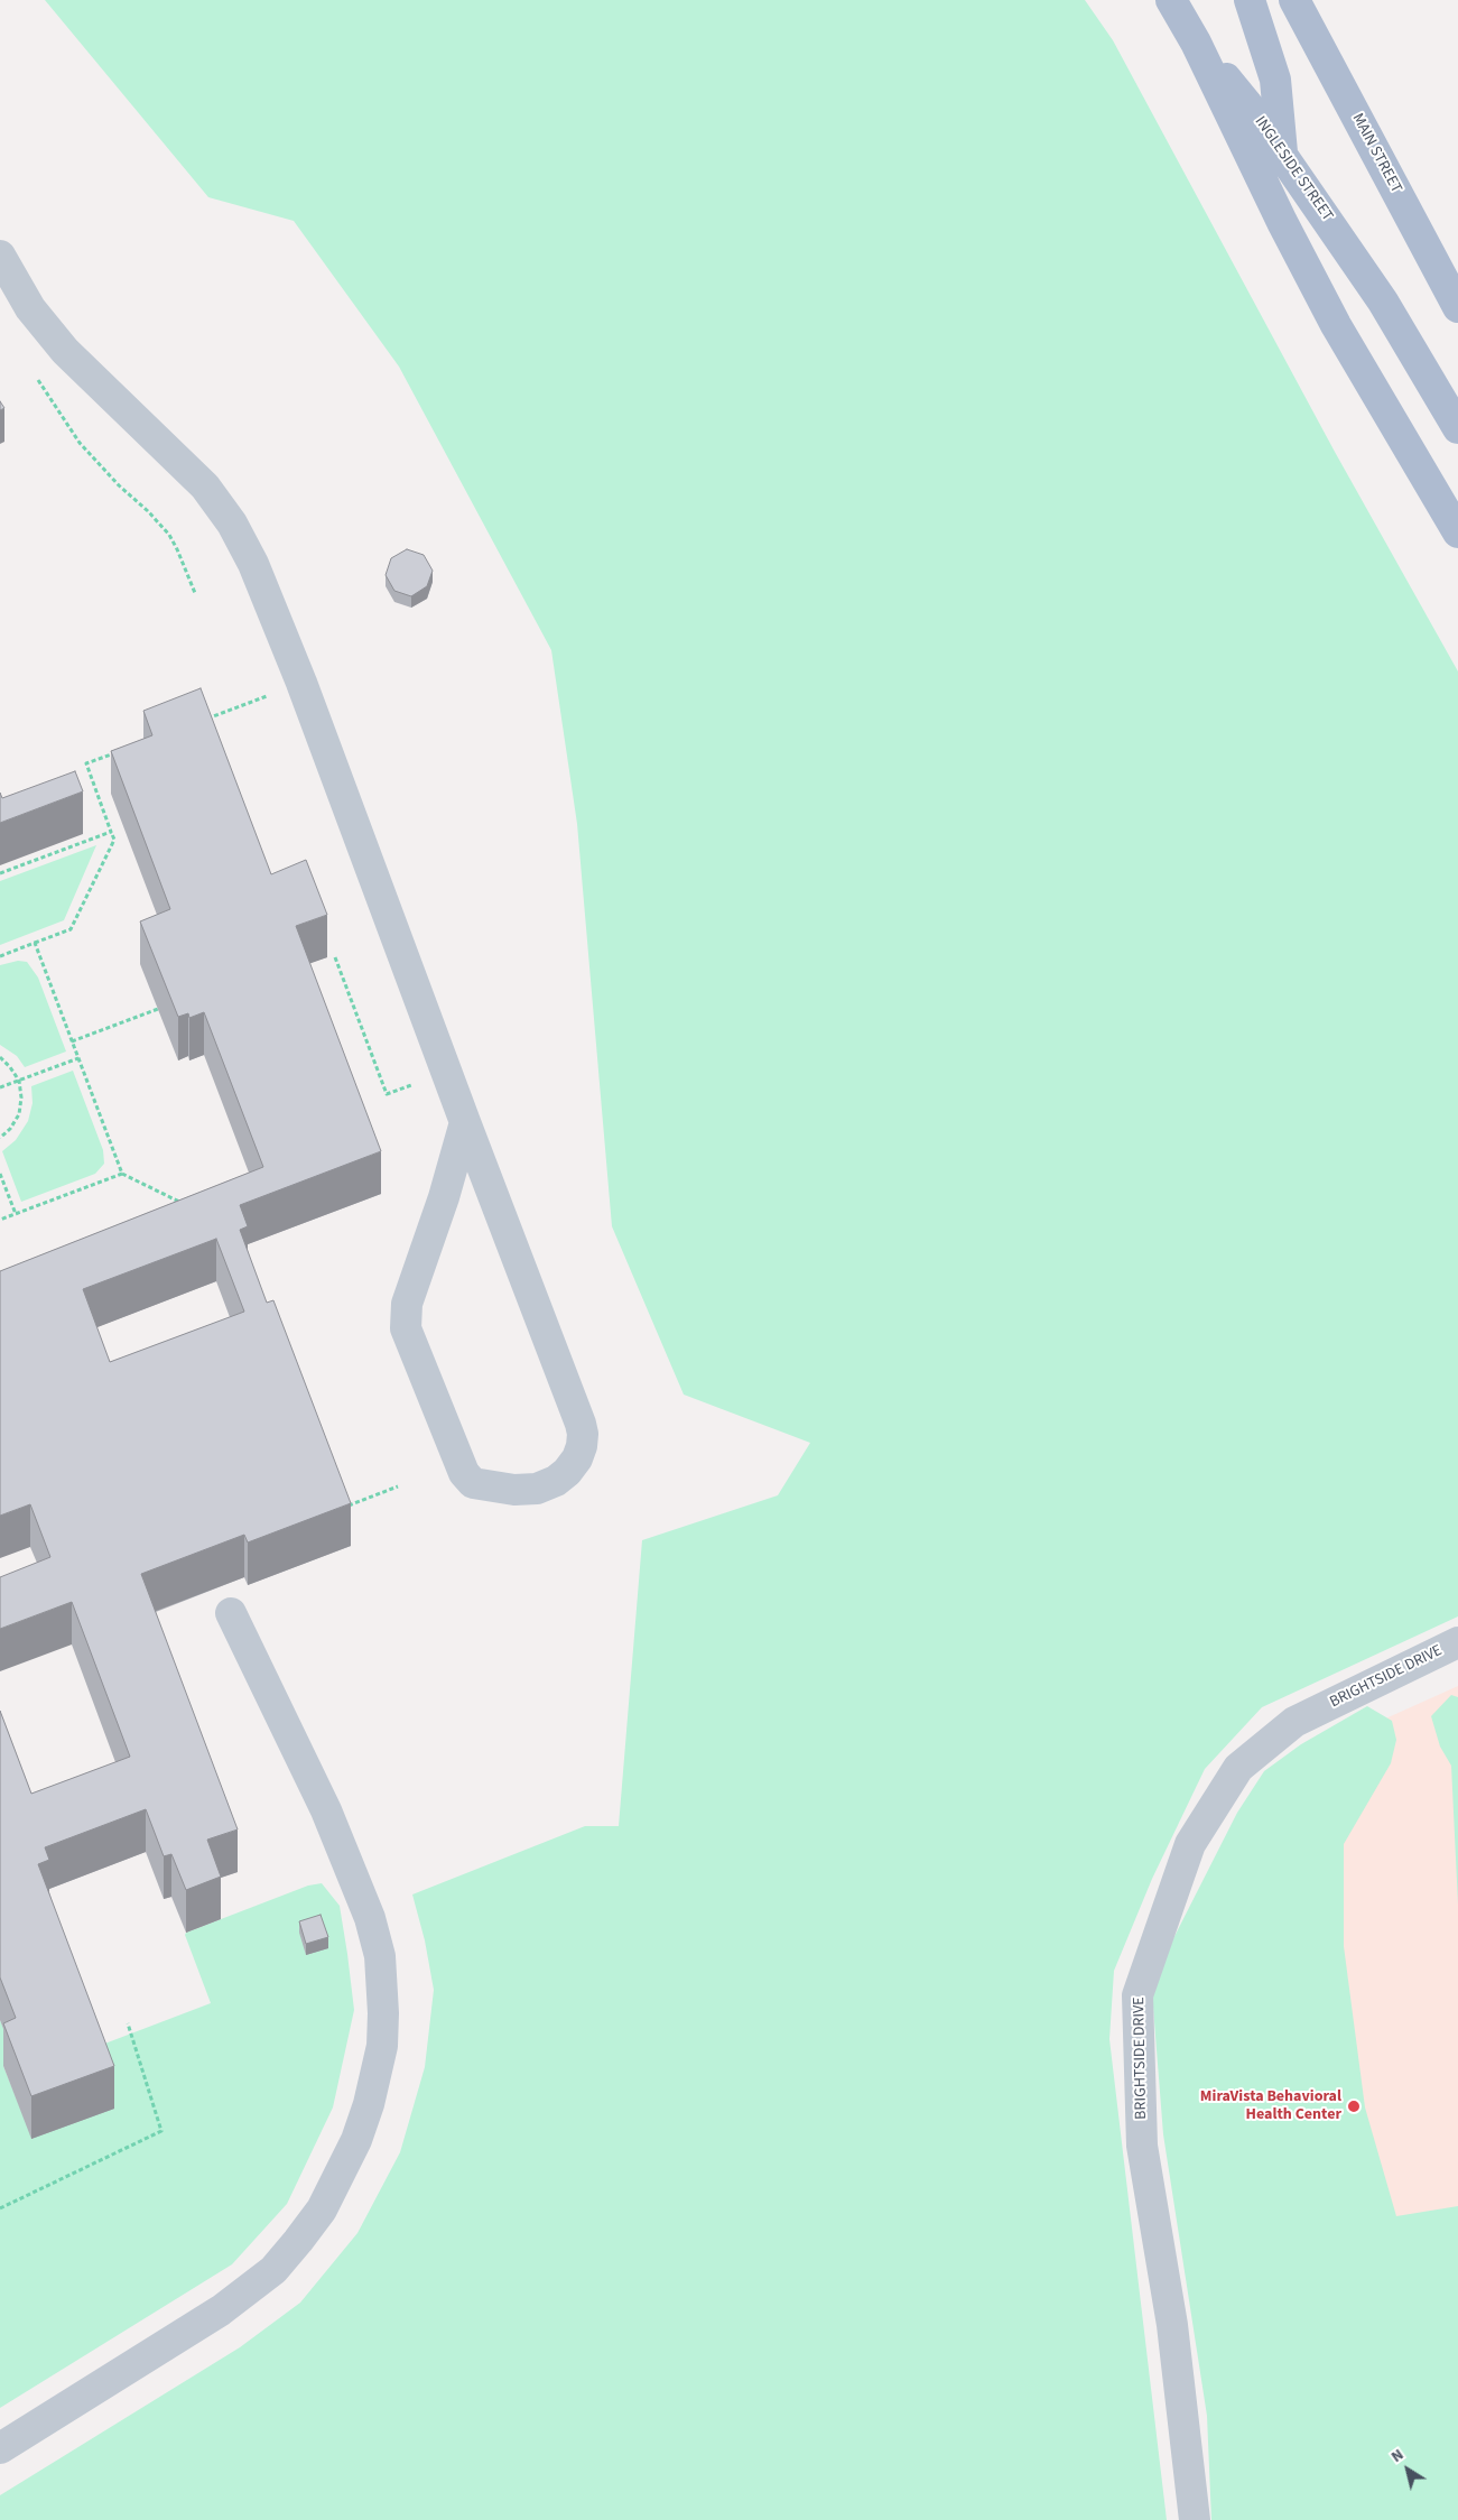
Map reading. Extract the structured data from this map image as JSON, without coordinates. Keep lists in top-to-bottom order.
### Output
{
  "streets": {
    "main road": ["MAIN STREET", "INGLESIDE STREET"],
    "street": ["BRIGHTSIDE DRIVE"]
  },
  "places": ["MiraVista Behavioral Health Center"],
  "north": "top left"
}
